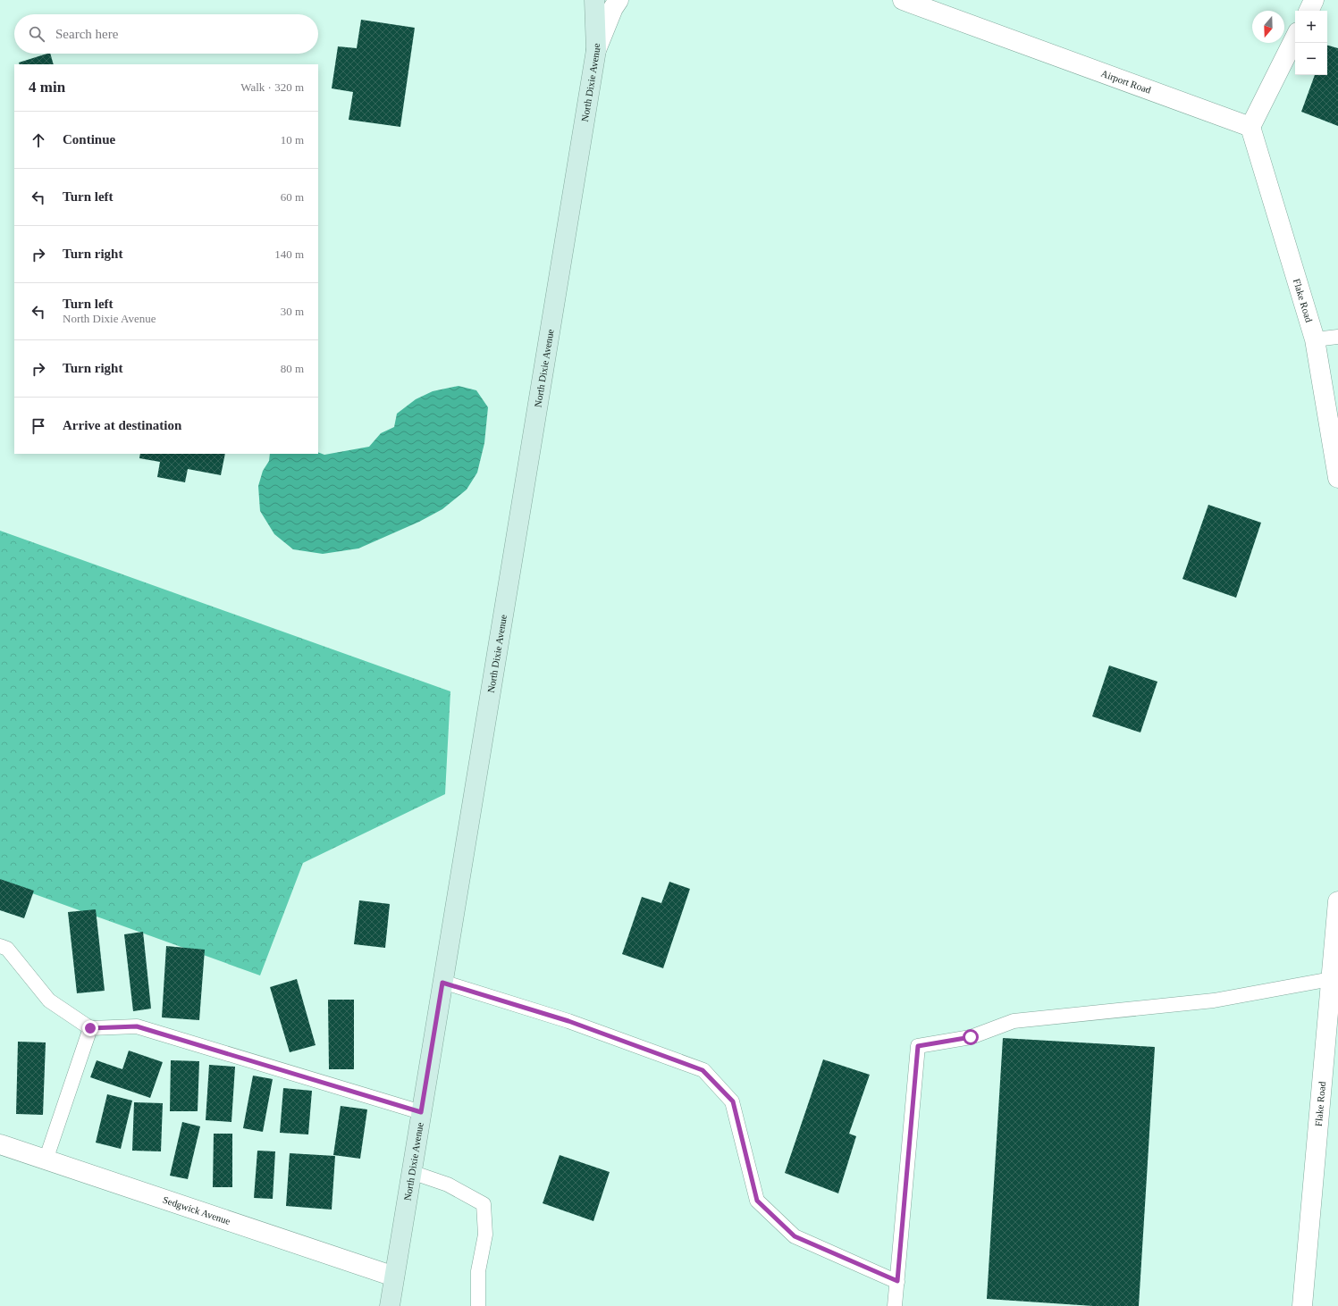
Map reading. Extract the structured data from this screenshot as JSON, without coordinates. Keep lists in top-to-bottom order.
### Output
{
  "streets": {
    "street": [
      "Airport Road",
      "North Dixie Avenue",
      "Flake Road",
      "Sedgwick Avenue"
    ]
  },
  "crossings": [
    ["Airport Road", "Flake Road"],
    ["North Dixie Avenue", "Sedgwick Avenue"]
  ],
  "north": "bottom",
  "page": {
    "map_buttons": ["+", "−"],
    "search": "Search here",
    "heading": ["4 min", "Walk · 320 m"],
    "list": [
      ["Continue", "10 m"],
      ["Turn left", "60 m"],
      ["Turn right", "140 m"],
      ["Turn left", "North Dixie Avenue", "30 m"],
      ["Turn right", "80 m"],
      "Arrive at destination"
    ]
  }
}
